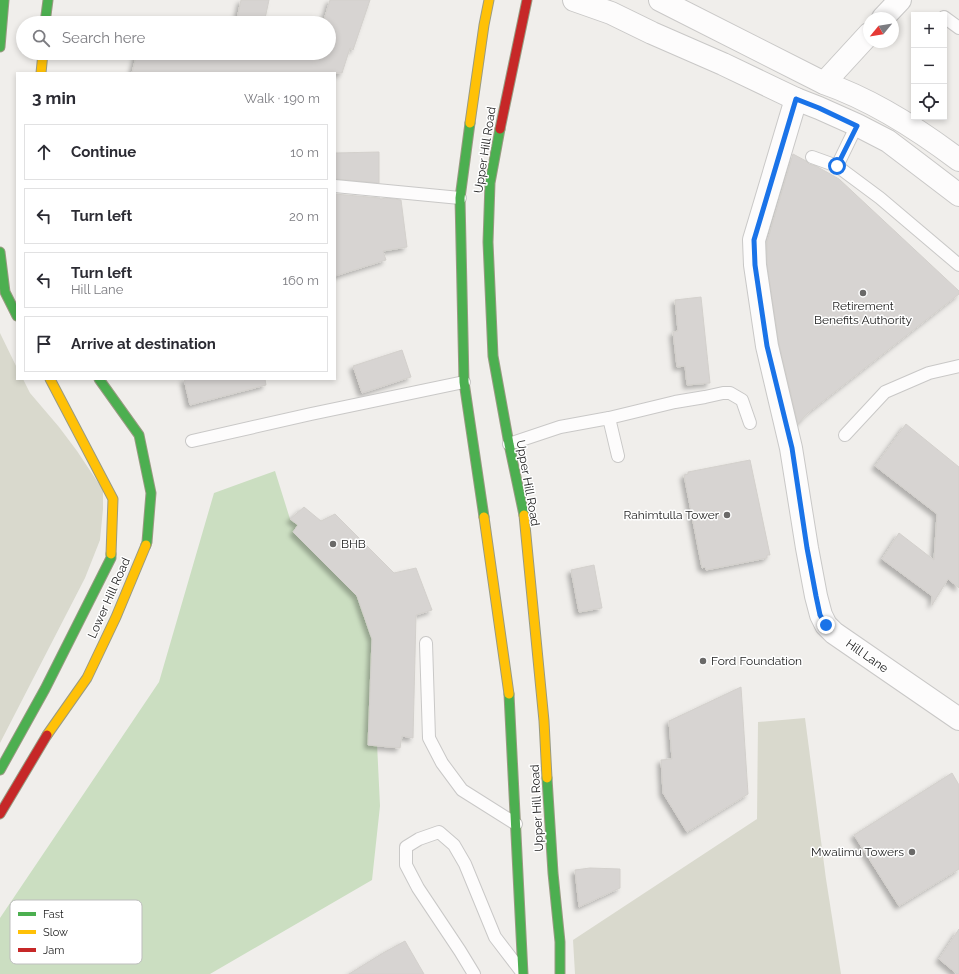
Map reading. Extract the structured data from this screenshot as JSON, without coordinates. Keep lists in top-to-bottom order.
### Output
{
  "streets": {
    "street": ["Upper Hill Road", "Lower Hill Road", "Hill Lane"]
  },
  "places": [
    "Retirement Benefits Authority",
    "Rahimtulla Tower",
    "BHB",
    "Ford Foundation",
    "Mwalimu Towers"
  ],
  "legend": ["Fast", "Slow", "Jam"],
  "north": "bottom left",
  "page": {
    "map_buttons": ["+", "−"],
    "search": "Search here",
    "heading": ["3 min", "Walk · 190 m"],
    "list": [
      ["Continue", "10 m"],
      ["Turn left", "20 m"],
      ["Turn left", "Hill Lane", "160 m"],
      "Arrive at destination"
    ]
  }
}
